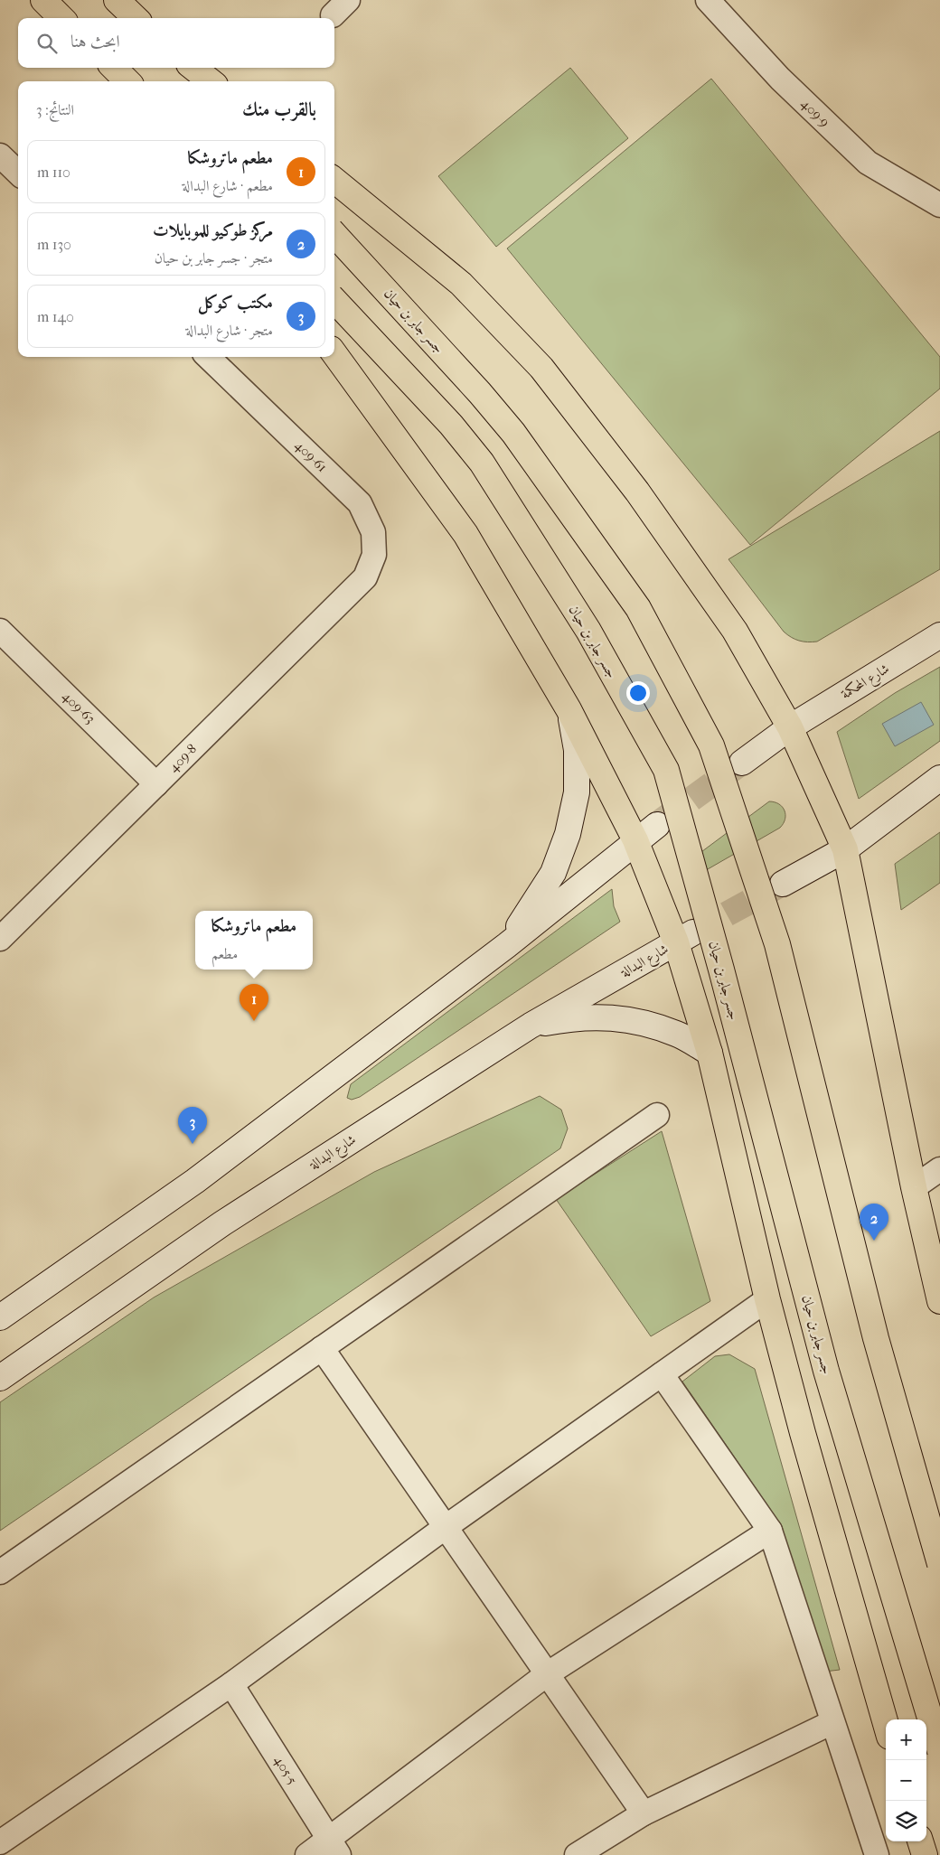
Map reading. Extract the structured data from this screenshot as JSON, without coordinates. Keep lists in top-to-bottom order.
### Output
{
  "streets": {
    "main road": ["جسر جابر بن حيان", "شارع المحكمة", "شارع البدالة"],
    "street": [
      "409-9",
      "409-61",
      "409-63",
      "409-8",
      "405-5"
    ]
  },
  "crossings": [
    ["409-61", "409-8"],
    ["409-63", "409-8"]
  ],
  "page": {
    "search": "ابحث هنا",
    "heading": ["بالقرب منك", "النتائج: 3"],
    "list": [
      {
        "mark": "1",
        "name": "مطعم ماتروشكا",
        "note": "مطعم · شارع البدالة",
        "value": "110 m"
      },
      {
        "mark": "2",
        "name": "مركز طوكيو للموبايلات",
        "note": "متجر · جسر جابر بن حيان",
        "value": "130 m"
      },
      {
        "mark": "3",
        "name": "مكتب كوكل",
        "note": "متجر · شارع البدالة",
        "value": "140 m"
      }
    ],
    "popup": ["مطعم ماتروشكا", "مطعم"],
    "pins": ["1", "3", "2"],
    "map_buttons": ["+", "−"]
  }
}
